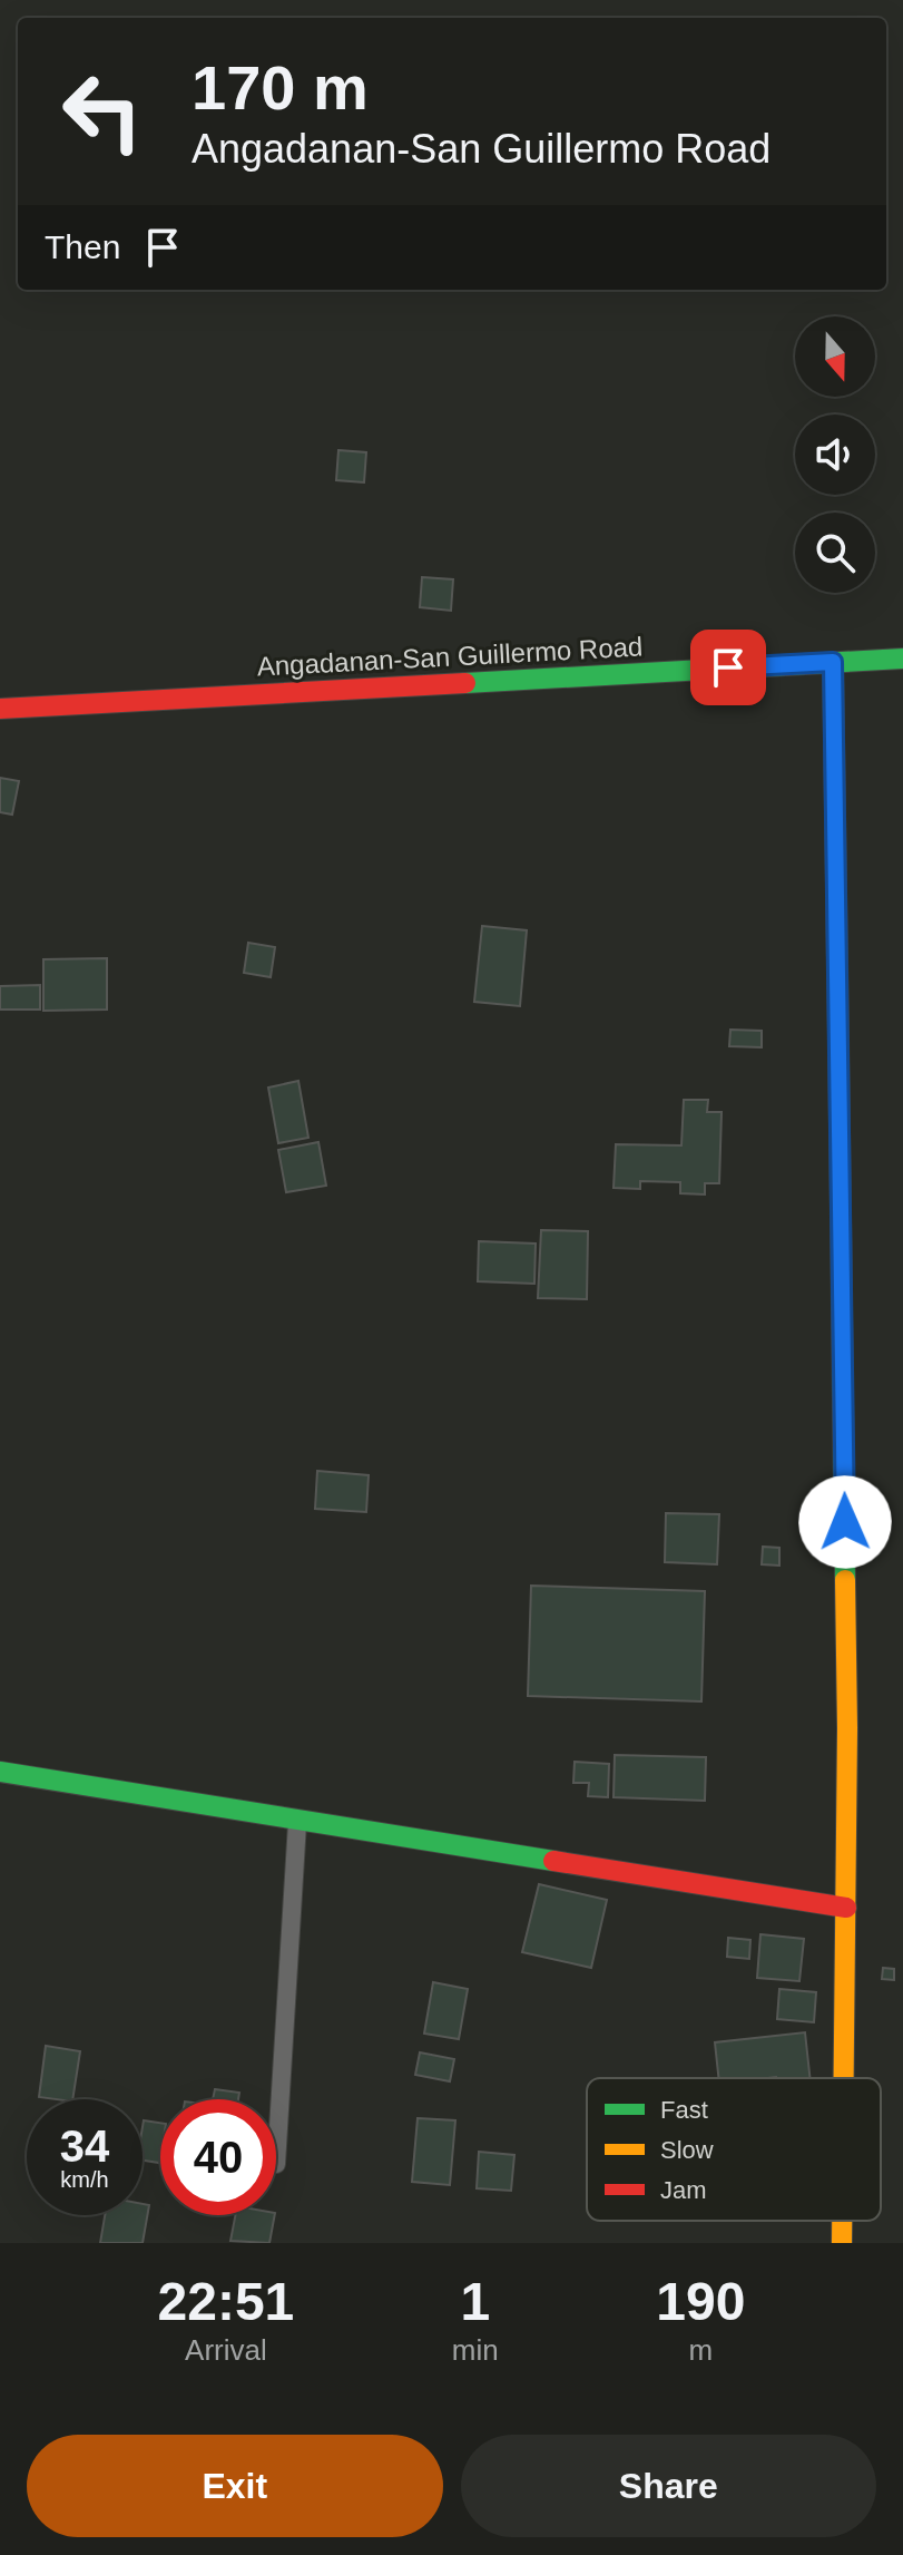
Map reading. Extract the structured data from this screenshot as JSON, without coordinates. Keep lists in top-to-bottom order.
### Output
{
  "streets": {
    "street": ["Angadanan-San Guillermo Road"]
  },
  "legend": ["Fast", "Slow", "Jam"],
  "north": "bottom",
  "page": {
    "turn": ["170 m", "Angadanan-San Guillermo Road"],
    "then": "Then",
    "speed": "34 km/h",
    "limit": "40",
    "eta": [
      "22:51",
      "Arrival",
      "1",
      "min",
      "190",
      "m"
    ],
    "buttons": ["Exit", "Share"]
  }
}
